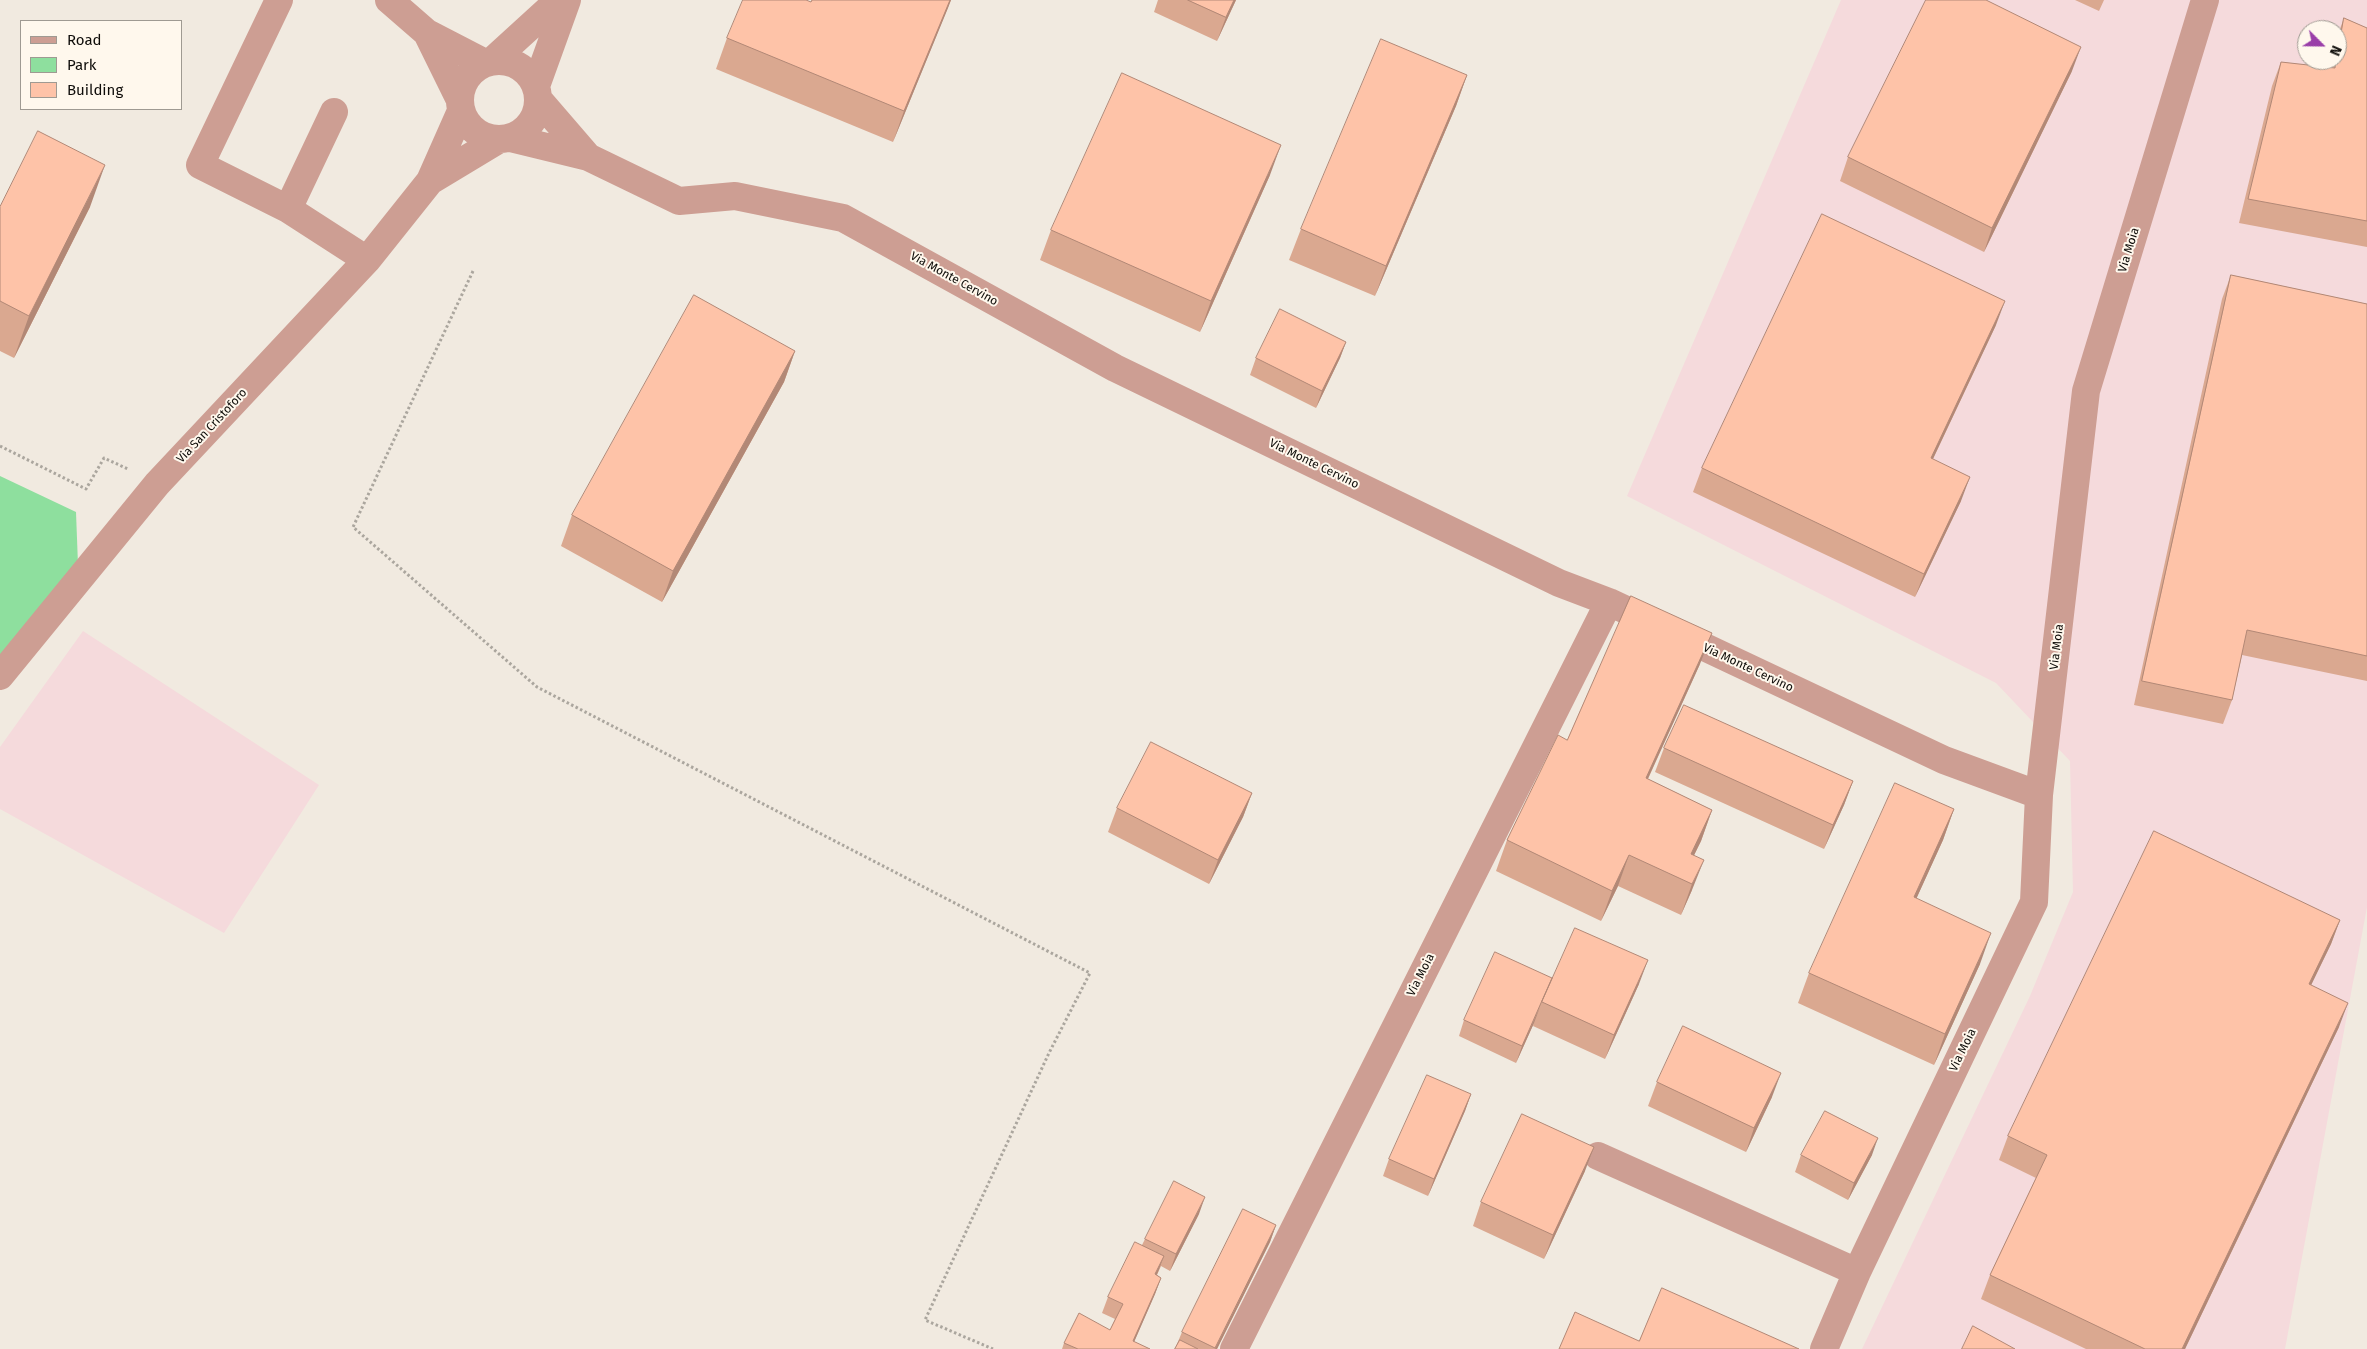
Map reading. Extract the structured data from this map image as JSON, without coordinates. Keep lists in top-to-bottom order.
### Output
{
  "streets": {
    "street": ["Via Moia", "Via Monte Cervino", "Via San Cristoforo"]
  },
  "crossings": [
    ["Via Moia", "Via Monte Cervino"],
    ["Via Monte Cervino", "Via San Cristoforo"]
  ],
  "legend": ["Road", "Park", "Building"],
  "north": "bottom right"
}
